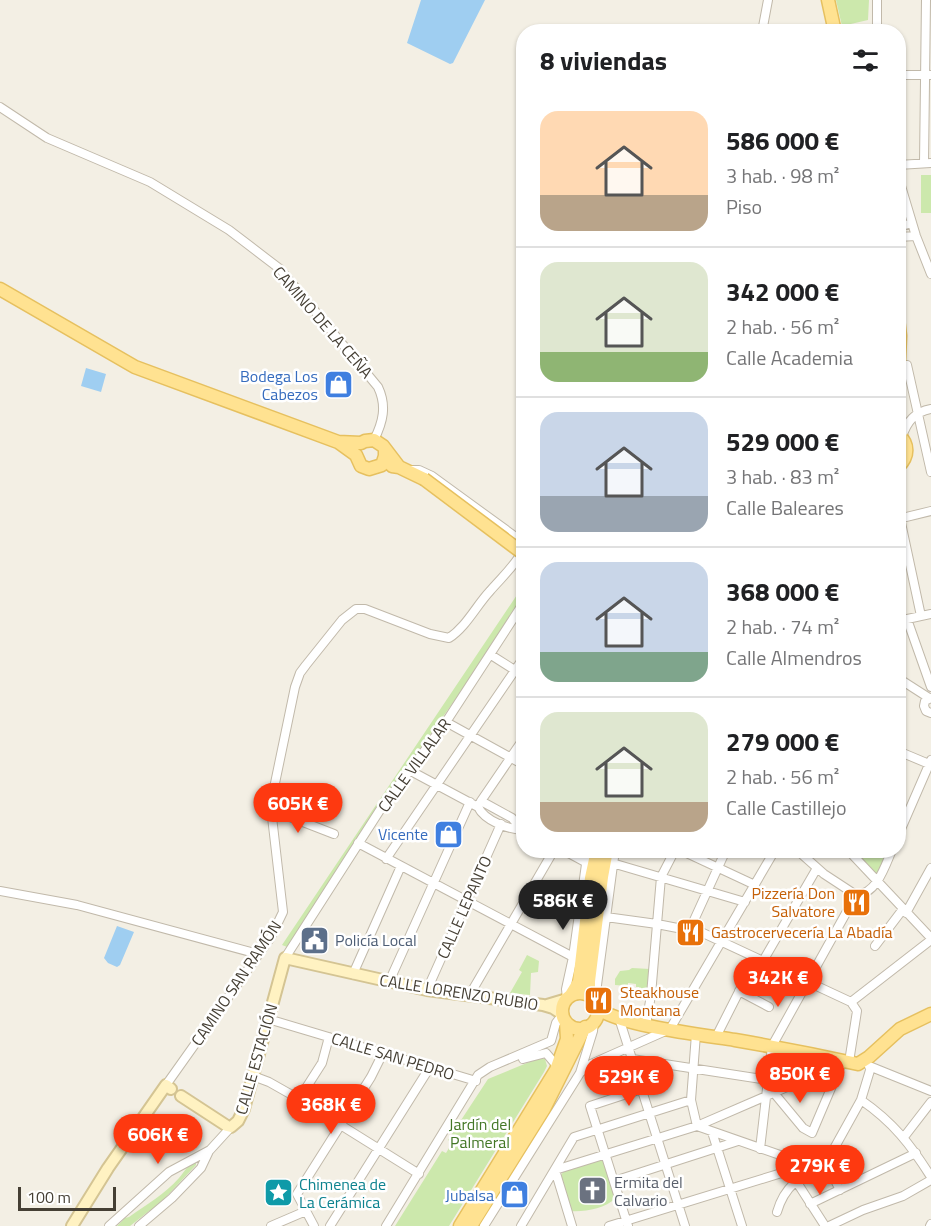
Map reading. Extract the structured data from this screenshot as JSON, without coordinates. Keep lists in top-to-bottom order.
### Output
{
  "streets": {
    "main road": ["CALLE LORENZO RUBIO", "CALLE ESTACIÓN"],
    "street": [
      "CAMINO DE LA CEÑA",
      "CALLE VILLALAR",
      "CALLE LEPANTO",
      "CAMINO SAN RAMÓN",
      "CALLE SAN PEDRO"
    ]
  },
  "crossings": [
    ["CALLE VILLALAR", "CALLE LORENZO RUBIO"],
    ["CALLE VILLALAR", "CALLE ESTACIÓN"],
    ["CALLE LEPANTO", "CALLE LORENZO RUBIO"],
    ["CALLE LORENZO RUBIO", "CALLE SAN PEDRO"],
    ["CALLE LORENZO RUBIO", "CALLE ESTACIÓN"],
    ["CALLE SAN PEDRO", "CALLE ESTACIÓN"]
  ],
  "parks": ["Jardín del Palmeral"],
  "places": {
    "shop": ["Bodega Los Cabezos", "Vicente", "Jubalsa"],
    "restaurant": ["Pizzería Don Salvatore", "Gastrocervecería La Abadía", "Steakhouse Montana"],
    "public building": ["Policía Local"],
    "church": ["Ermita del Calvario"],
    "place": ["Chimenea de La Cerámica"]
  },
  "scale_bar": "100 m",
  "page": {
    "heading": "8 viviendas",
    "list": [
      {
        "name": "586 000 €",
        "note": "3 hab. · 98 m² · Piso"
      },
      {
        "name": "342 000 €",
        "note": "2 hab. · 56 m² · Calle Academia"
      },
      {
        "name": "529 000 €",
        "note": "3 hab. · 83 m² · Calle Baleares"
      },
      {
        "name": "368 000 €",
        "note": "2 hab. · 74 m² · Calle Almendros"
      },
      {
        "name": "279 000 €",
        "note": "2 hab. · 56 m² · Calle Castillejo"
      }
    ],
    "price": [
      "605K €",
      "586K €",
      "342K €",
      "850K €",
      "529K €",
      "368K €",
      "606K €",
      "279K €"
    ],
    "scale": "100 m"
  }
}
